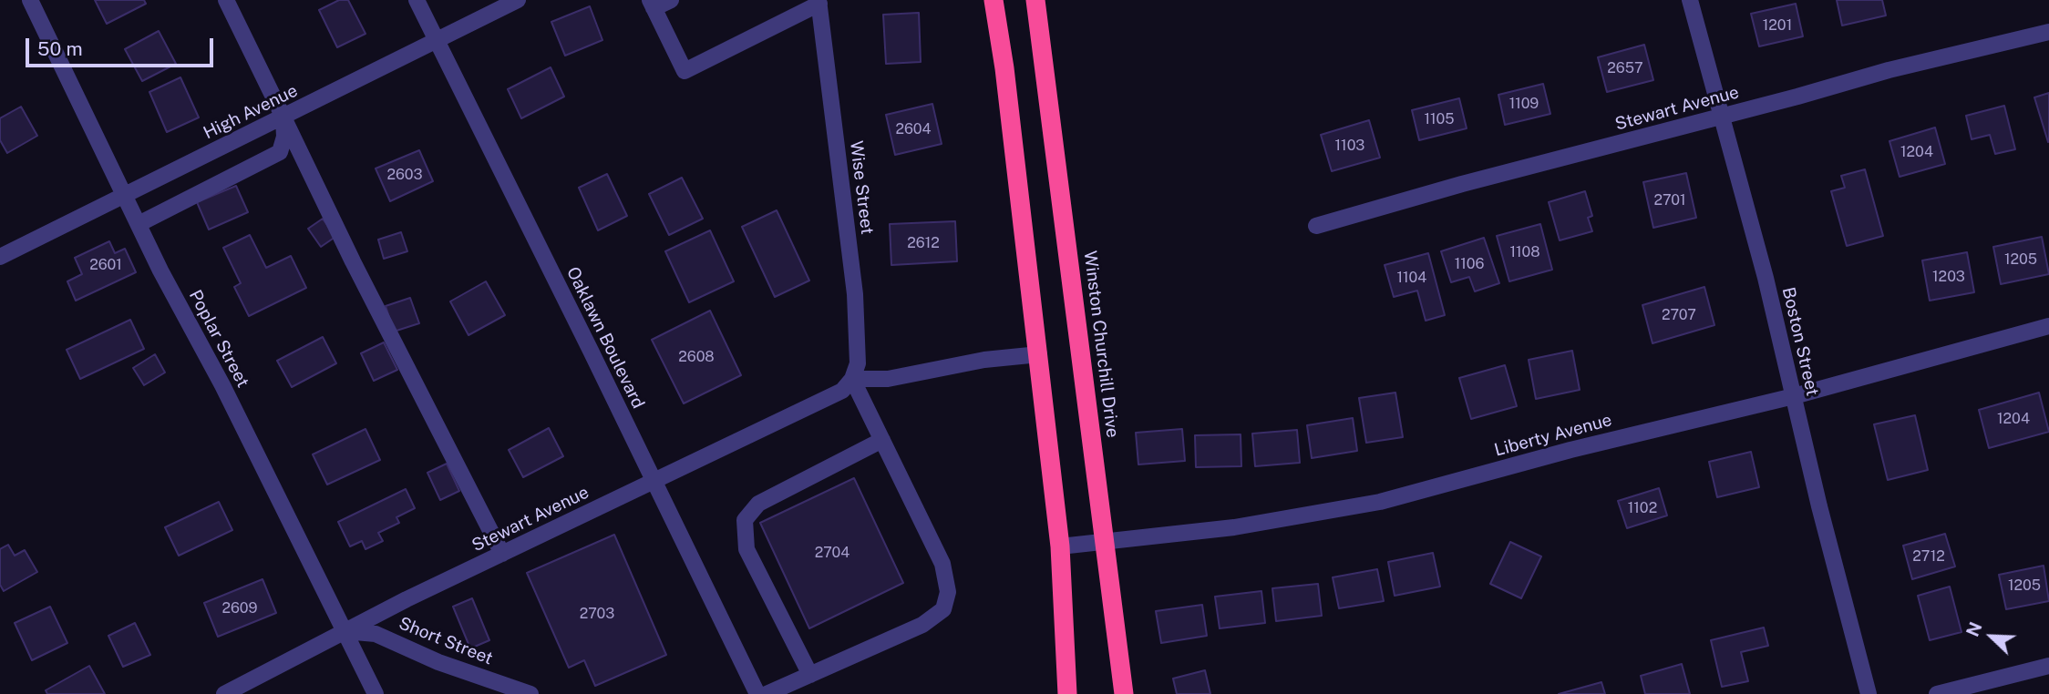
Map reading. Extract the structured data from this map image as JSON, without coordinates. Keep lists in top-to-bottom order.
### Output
{
  "streets": {
    "highway": ["Winston Churchill Drive"],
    "street": [
      "Stewart Avenue",
      "High Avenue",
      "Wise Street",
      "Oaklawn Boulevard",
      "Poplar Street",
      "Boston Street",
      "Liberty Avenue",
      "Short Street"
    ]
  },
  "crossings": [
    ["Stewart Avenue", "Wise Street"],
    ["Stewart Avenue", "Oaklawn Boulevard"],
    ["Stewart Avenue", "Poplar Street"],
    ["Stewart Avenue", "Boston Street"],
    ["Stewart Avenue", "Short Street"],
    ["High Avenue", "Oaklawn Boulevard"],
    ["High Avenue", "Poplar Street"],
    ["Poplar Street", "Short Street"],
    ["Boston Street", "Liberty Avenue"],
    ["Winston Churchill Drive", "Liberty Avenue"]
  ],
  "house_numbers": [
    "1201",
    "2657",
    "1109",
    "1105",
    "2604",
    "1103",
    "1204",
    "2603",
    "2701",
    "2612",
    "1108",
    "1205",
    "1106",
    "2601",
    "1203",
    "1104",
    "2707",
    "2608",
    "1204",
    "1102",
    "2704",
    "2712",
    "1205",
    "2609",
    "2703"
  ],
  "scale_bar": "50 m",
  "north": "top left"
}
